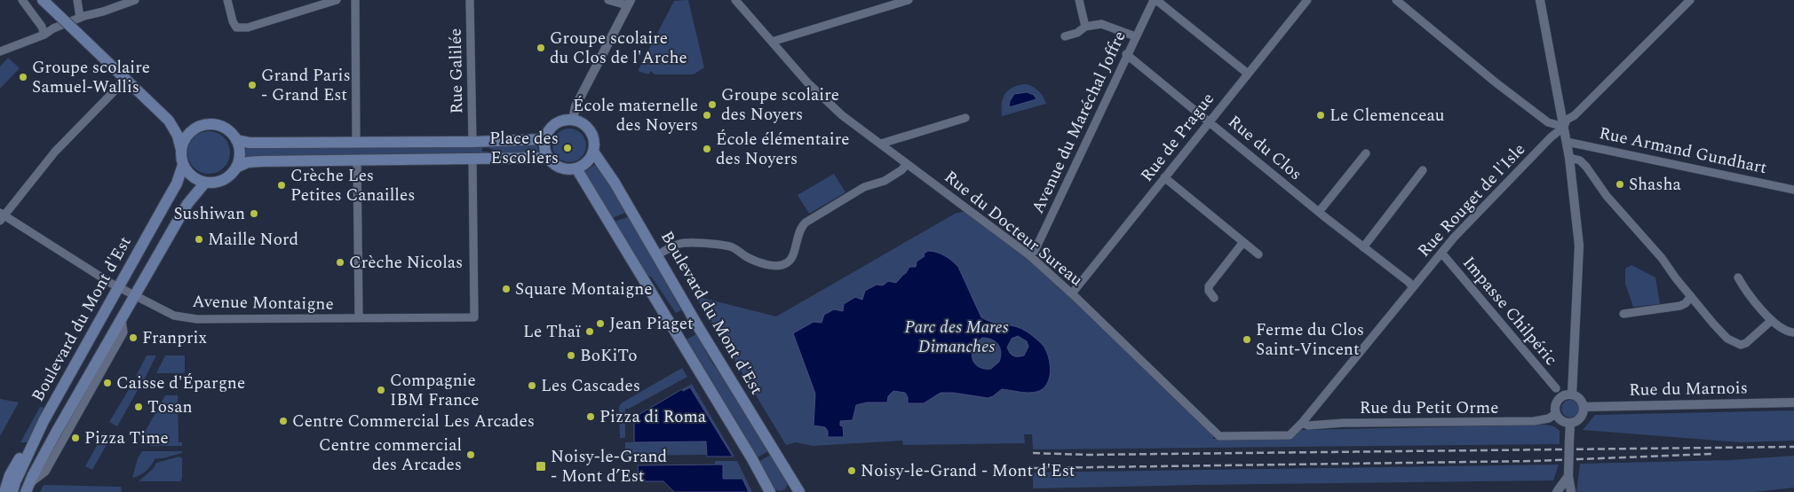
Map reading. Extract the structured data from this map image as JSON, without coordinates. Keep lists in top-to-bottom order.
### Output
{
  "streets": {
    "main road": ["Boulevard du Mont d'Est"],
    "street": [
      "Rue Galilée",
      "Avenue du Maréchal Joffre",
      "Rue de Prague",
      "Rue du Clos",
      "Rue Armand Gundhart",
      "Rue Rouget de l'Isle",
      "Rue du Docteur Sureau",
      "Avenue Montaigne",
      "Impasse Chilpéric",
      "Rue du Marnois",
      "Rue du Petit Orme"
    ]
  },
  "crossings": [
    ["Avenue du Maréchal Joffre", "Rue du Clos"],
    ["Avenue du Maréchal Joffre", "Rue du Docteur Sureau"],
    ["Rue de Prague", "Rue du Clos"],
    ["Rue de Prague", "Rue du Docteur Sureau"],
    ["Rue du Clos", "Rue Rouget de l'Isle"],
    ["Rue Rouget de l'Isle", "Rue du Docteur Sureau"],
    ["Rue Rouget de l'Isle", "Impasse Chilpéric"],
    ["Rue Rouget de l'Isle", "Rue du Petit Orme"],
    ["Avenue Montaigne", "Boulevard du Mont d'Est"],
    ["Rue du Marnois", "Rue du Petit Orme"]
  ],
  "parks": ["Parc des Mares Dimanches"],
  "places": {
    "other": [
      "Groupe scolaire du Clos de l'Arche",
      "Groupe scolaire Samuel-Wallis",
      "Grand Paris - Grand Est",
      "Groupe scolaire des Noyers",
      "École maternelle des Noyers",
      "Le Clemenceau",
      "Place des Escoliers",
      "École élémentaire des Noyers",
      "Shasha",
      "Crèche Les Petites Canailles",
      "Sushiwan",
      "Maille Nord",
      "Crèche Nicolas",
      "Square Montaigne",
      "Jean Piaget",
      "Le Thaï",
      "Franprix",
      "Ferme du Clos Saint-Vincent",
      "BoKiTo",
      "Caisse d'Épargne",
      "Les Cascades",
      "Compagnie IBM France",
      "Tosan",
      "Pizza di Roma",
      "Centre Commercial Les Arcades",
      "Pizza Time",
      "Centre commercial des Arcades",
      "Noisy-le-Grand - Mont d'Est"
    ],
    "transit": ["Noisy-le-Grand - Mont d’Est"]
  }
}
